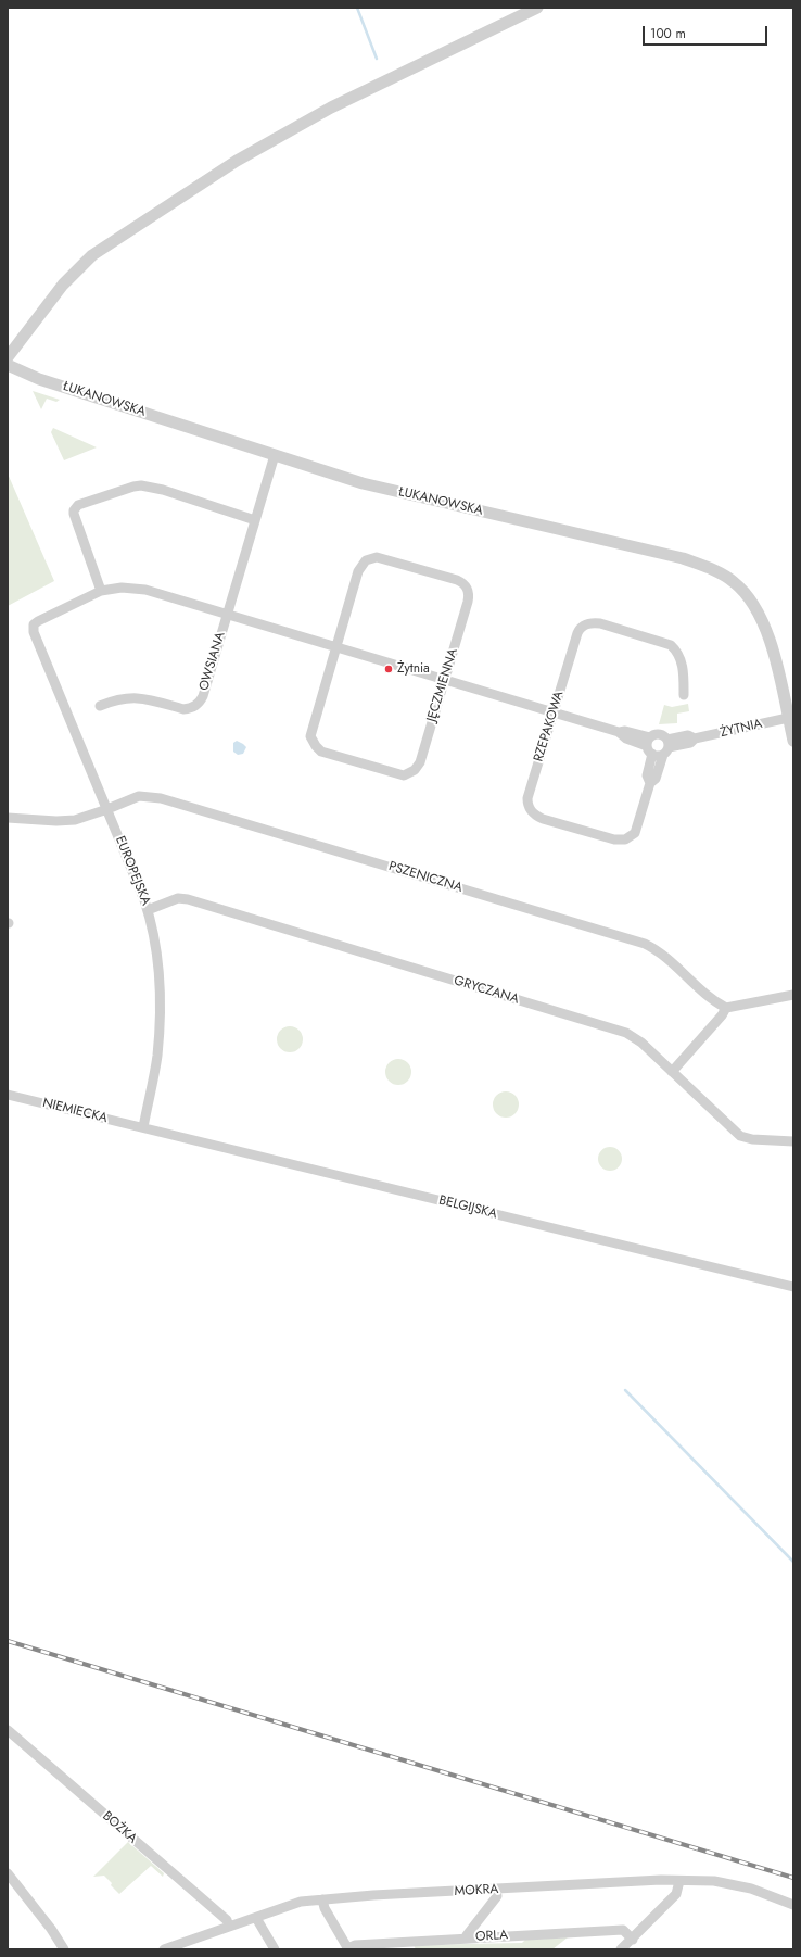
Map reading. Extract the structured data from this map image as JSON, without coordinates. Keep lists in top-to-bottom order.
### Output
{
  "streets": {
    "street": [
      "ŁUKANOWSKA",
      "OWSIANA",
      "JĘCZMIENNA",
      "RZEPAKOWA",
      "ŻYTNIA",
      "EUROPEJSKA",
      "PSZENICZNA",
      "GRYCZANA",
      "NIEMIECKA",
      "BELGIJSKA",
      "BOŻKA",
      "MOKRA",
      "ORLA"
    ]
  },
  "crossings": [
    ["ŁUKANOWSKA", "OWSIANA"],
    ["ŁUKANOWSKA", "ŻYTNIA"],
    ["OWSIANA", "ŻYTNIA"],
    ["JĘCZMIENNA", "ŻYTNIA"],
    ["RZEPAKOWA", "ŻYTNIA"],
    ["ŻYTNIA", "EUROPEJSKA"],
    ["EUROPEJSKA", "PSZENICZNA"],
    ["EUROPEJSKA", "GRYCZANA"],
    ["EUROPEJSKA", "NIEMIECKA"],
    ["EUROPEJSKA", "BELGIJSKA"],
    ["NIEMIECKA", "BELGIJSKA"],
    ["BOŻKA", "MOKRA"]
  ],
  "places": ["Żytnia"],
  "scale_bar": "100 m"
}
